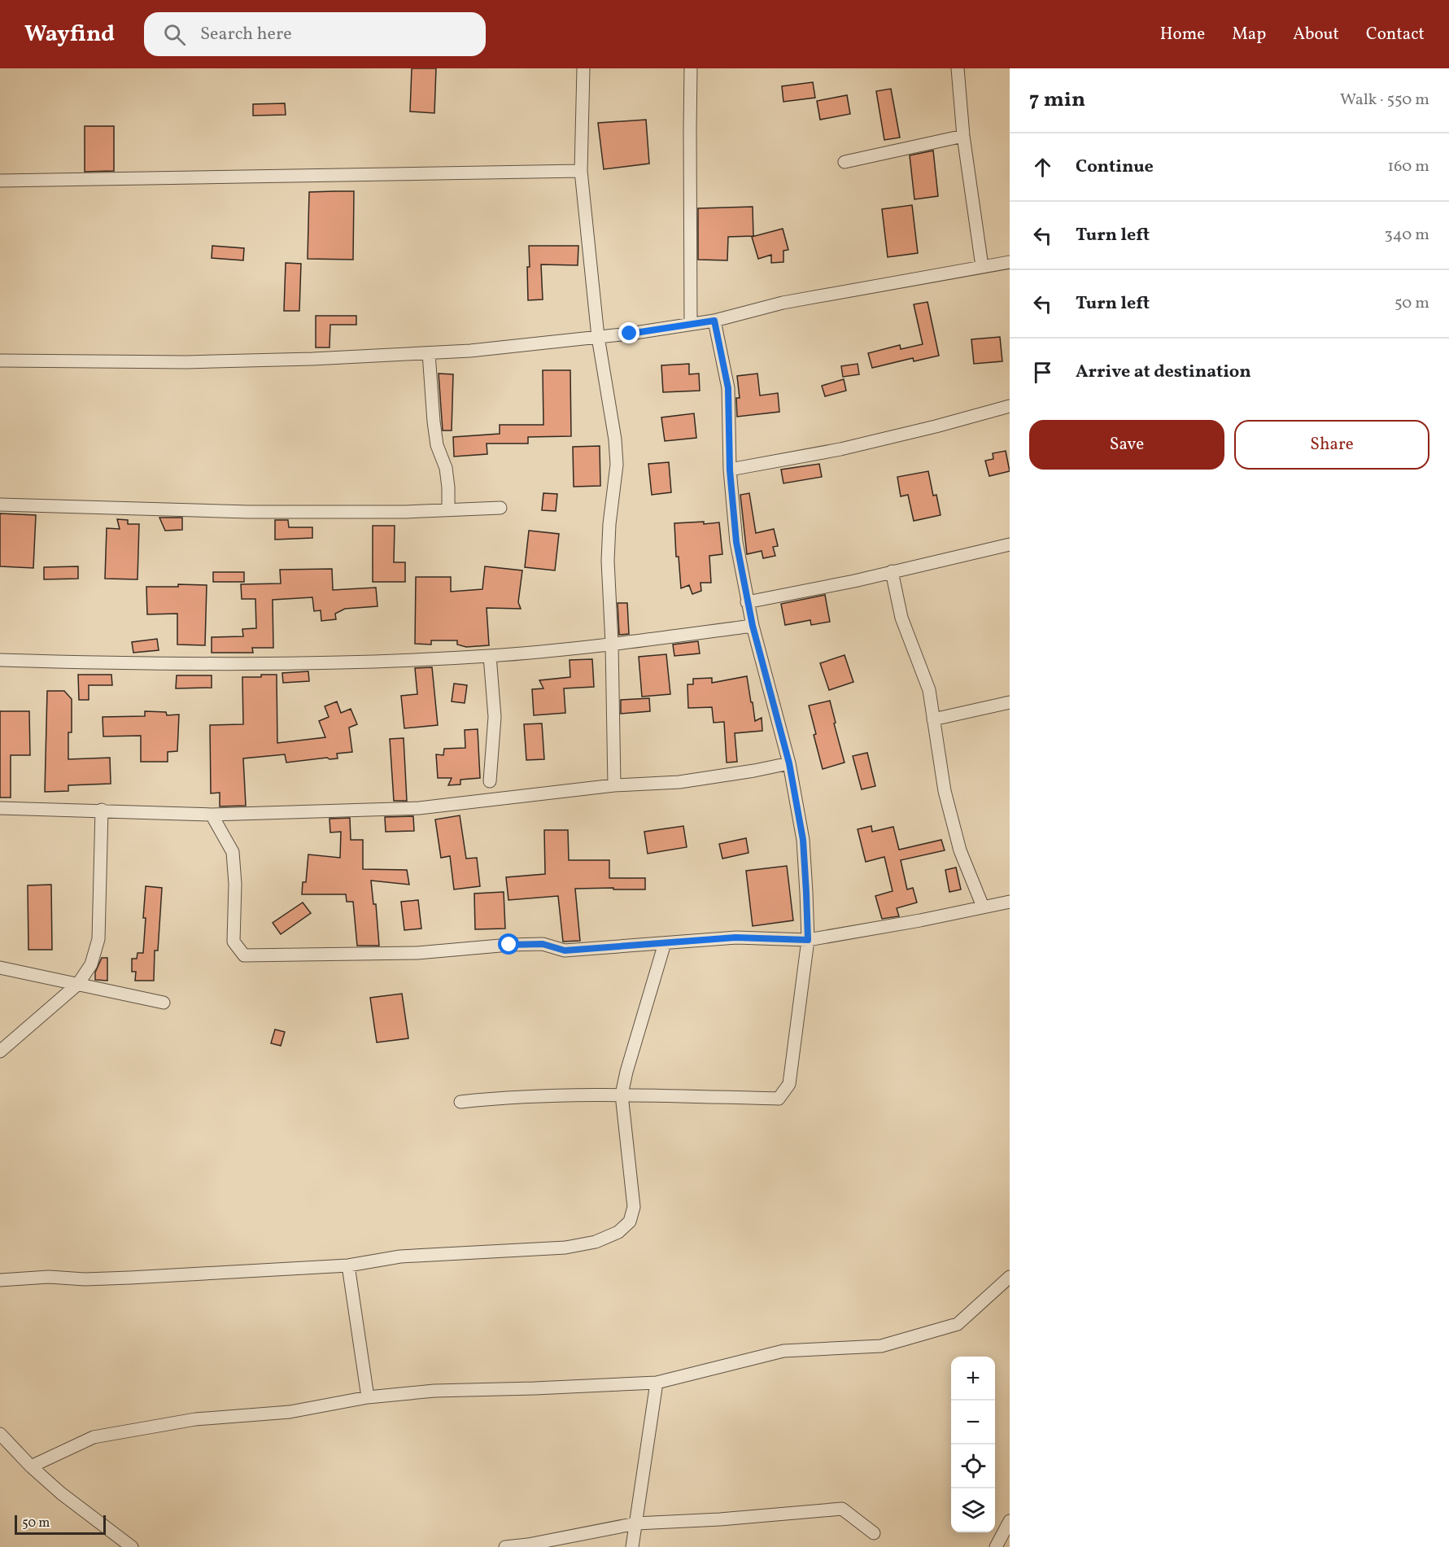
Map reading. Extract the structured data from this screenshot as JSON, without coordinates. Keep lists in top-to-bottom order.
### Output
{
  "scale_bar": "50 m",
  "page": {
    "header": "Wayfind",
    "search": "Search here",
    "nav": [
      "Home",
      "Map",
      "About",
      "Contact"
    ],
    "heading": ["7 min", "Walk · 550 m"],
    "list": [
      ["Continue", "160 m"],
      ["Turn left", "340 m"],
      ["Turn left", "50 m"],
      "Arrive at destination"
    ],
    "buttons": ["Save", "Share"],
    "map_buttons": ["+", "−"],
    "scale": "50 m"
  }
}
